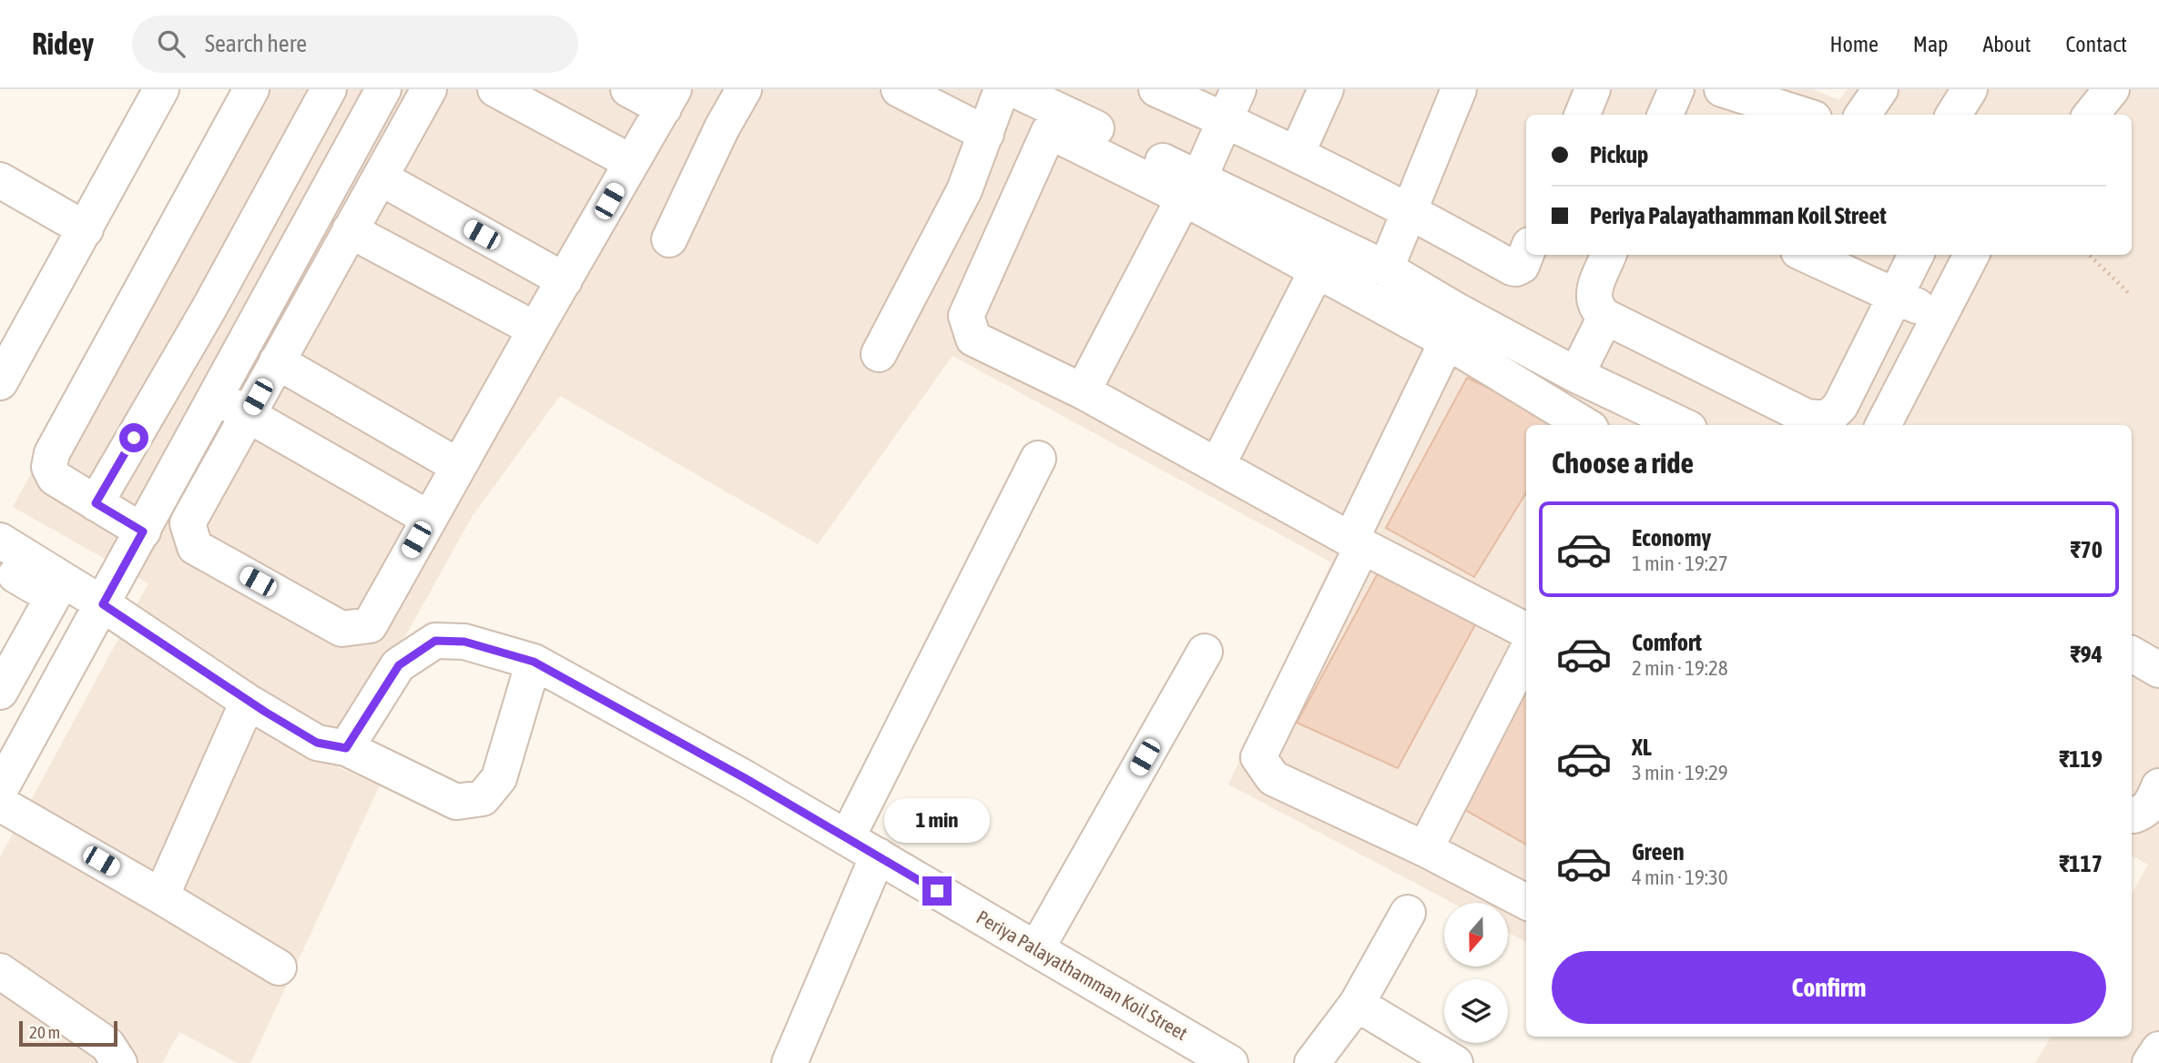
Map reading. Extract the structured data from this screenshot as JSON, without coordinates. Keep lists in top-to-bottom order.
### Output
{
  "streets": {
    "street": ["Periya Palayathamman Koil Street"]
  },
  "scale_bar": "20 m",
  "north": "bottom",
  "page": {
    "header": "Ridey",
    "search": "Search here",
    "nav": [
      "Home",
      "Map",
      "About",
      "Contact"
    ],
    "banner": ["Pickup", "Periya Palayathamman Koil Street"],
    "heading": "Choose a ride",
    "list": [
      {
        "name": "Economy",
        "note": "1 min · 19:27",
        "value": "₹70"
      },
      {
        "name": "Comfort",
        "note": "2 min · 19:28",
        "value": "₹94"
      },
      {
        "name": "XL",
        "note": "3 min · 19:29",
        "value": "₹119"
      },
      {
        "name": "Green",
        "note": "4 min · 19:30",
        "value": "₹117"
      }
    ],
    "bubble": "1 min",
    "buttons": "Confirm",
    "scale": "20 m"
  }
}
